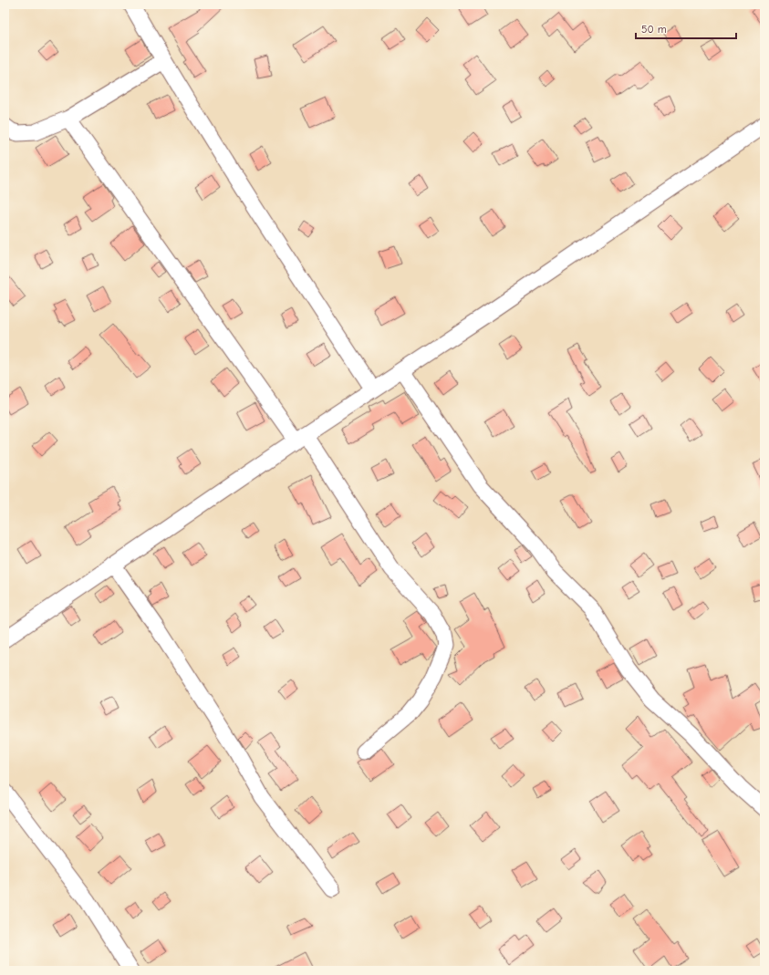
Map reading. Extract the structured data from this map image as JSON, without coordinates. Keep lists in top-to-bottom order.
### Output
{
  "scale_bar": "50 m"
}
